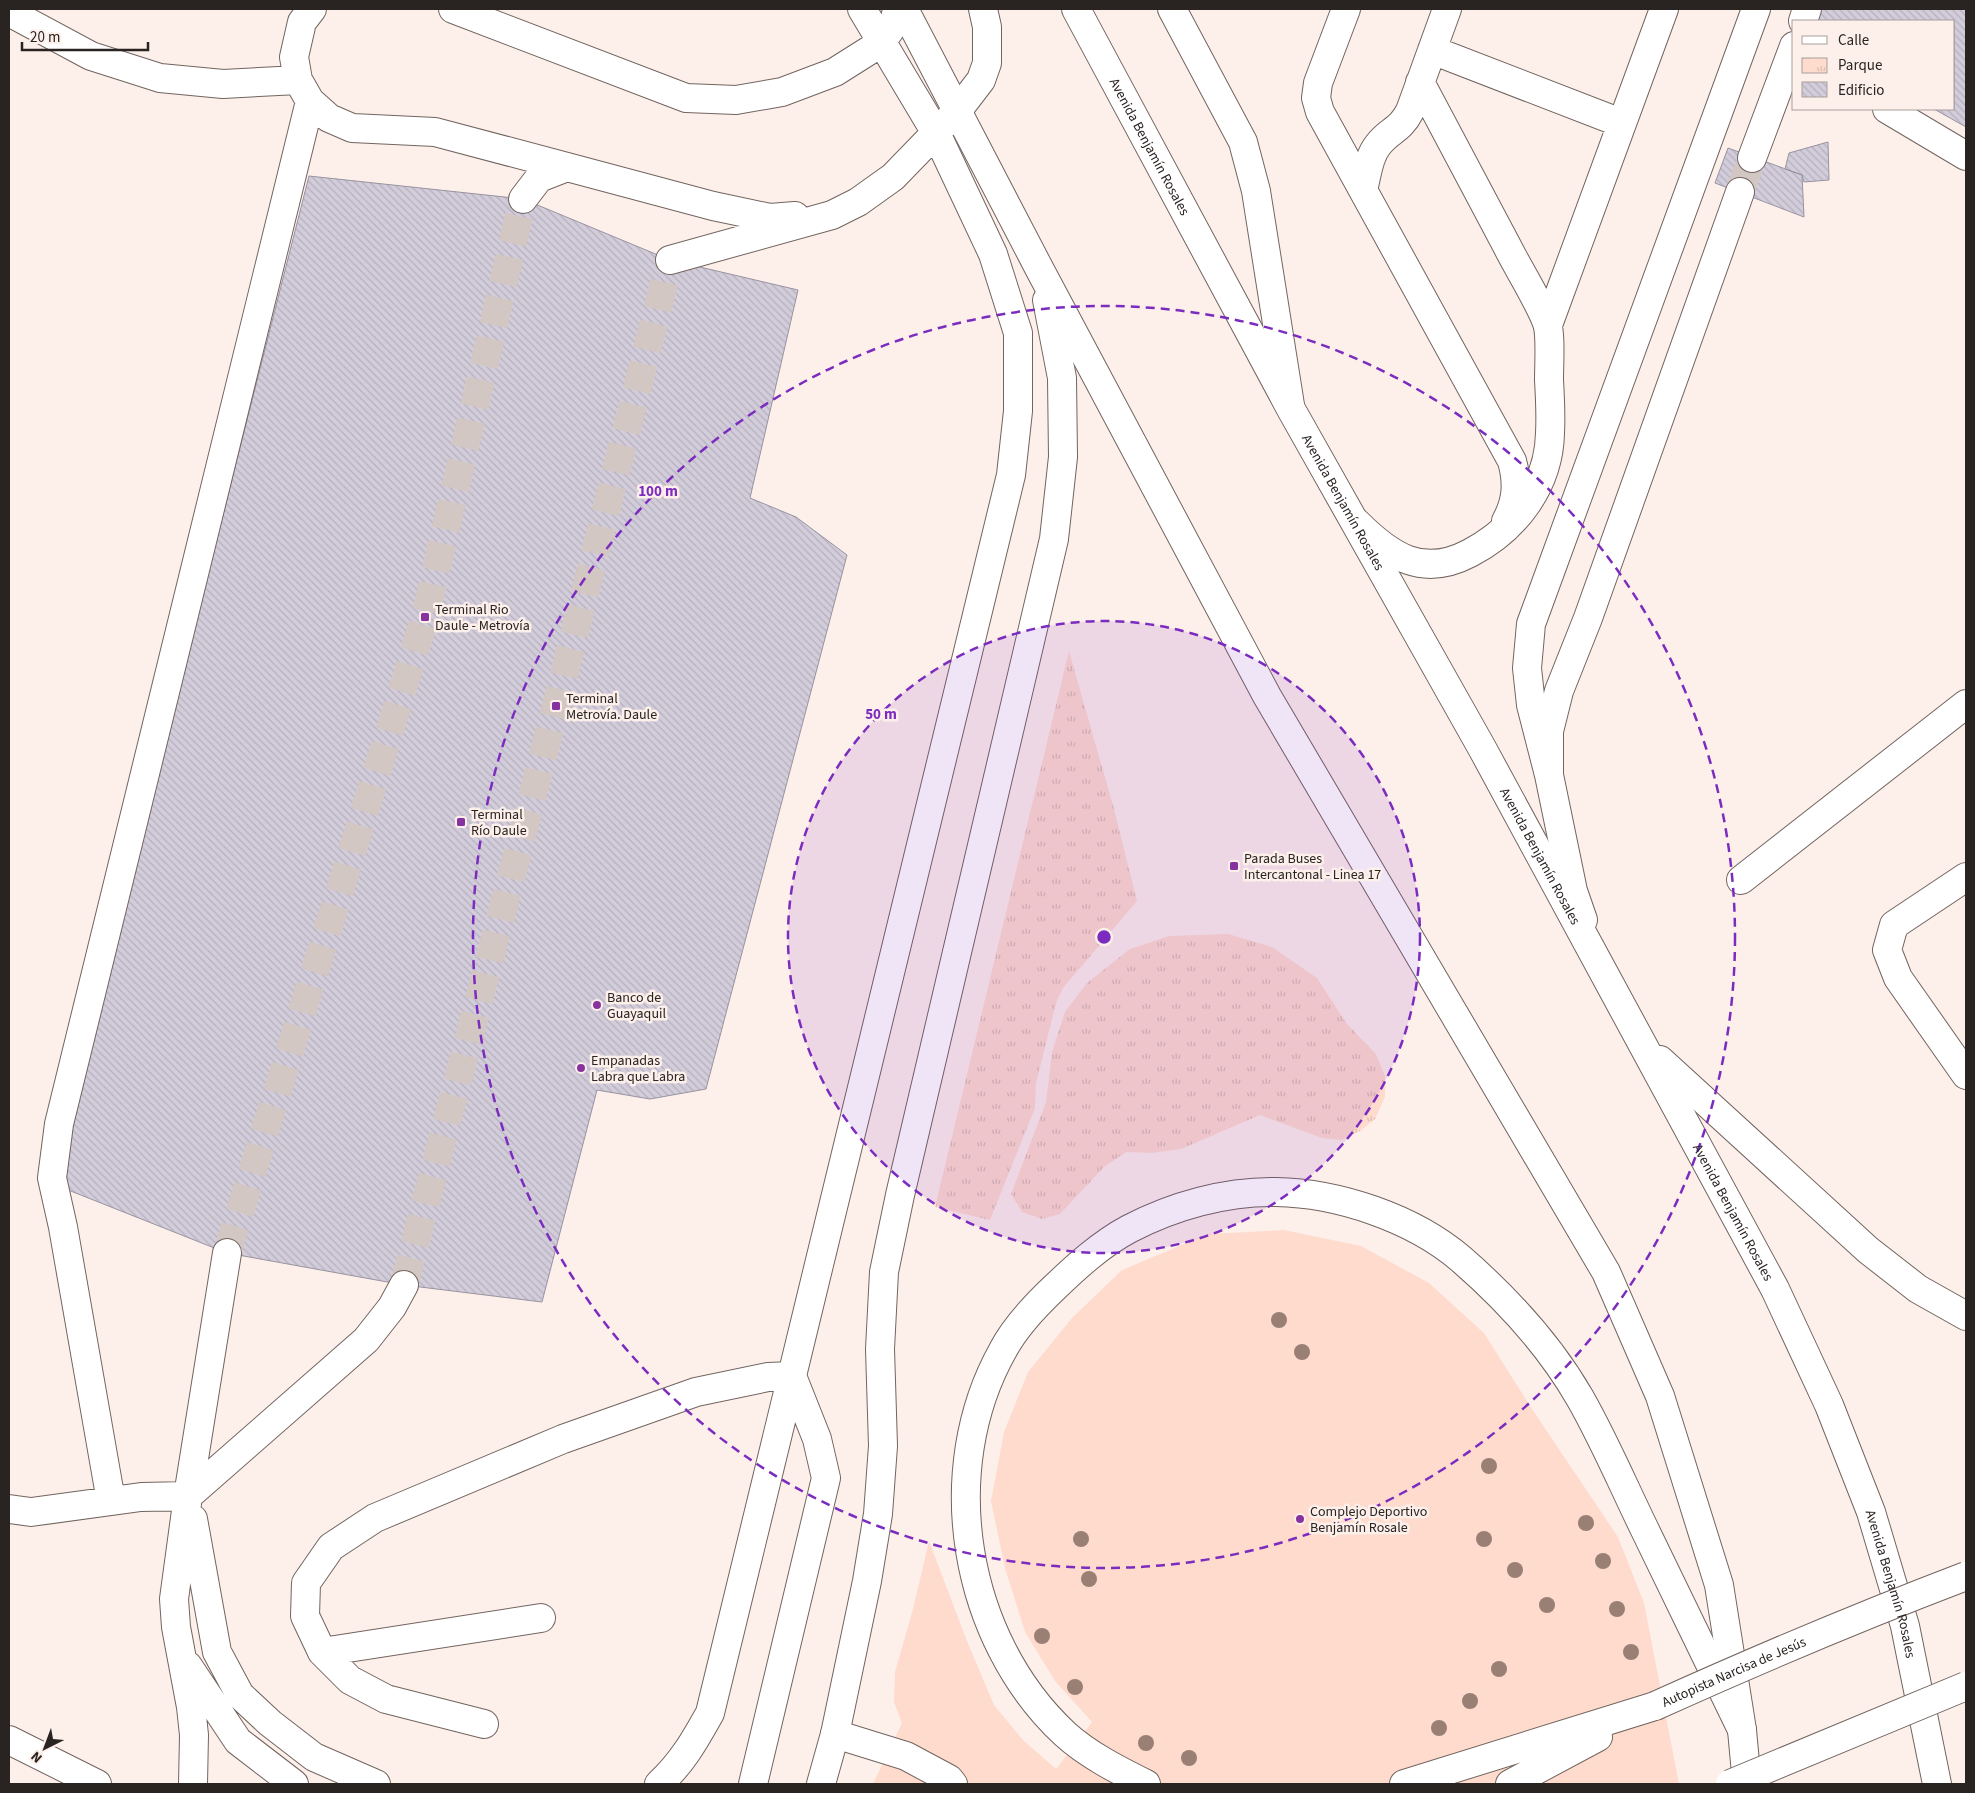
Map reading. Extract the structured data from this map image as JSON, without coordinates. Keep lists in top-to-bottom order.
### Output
{
  "streets": {
    "main road": ["Avenida Benjamín Rosales", "Autopista Narcisa de Jesús"]
  },
  "places": {
    "transit": [
      "Terminal Rio Daule - Metrovía",
      "Terminal Metrovía. Daule",
      "Terminal Río Daule",
      "Parada Buses Intercantonal - Linea 17"
    ],
    "other": ["Banco de Guayaquil", "Empanadas Labra que Labra", "Complejo Deportivo Benjamín Rosale"]
  },
  "legend": ["Calle", "Parque", "Edificio"],
  "scale_bar": "20 m",
  "north": "bottom left",
  "rings": ["100 m", "50 m"]
}
